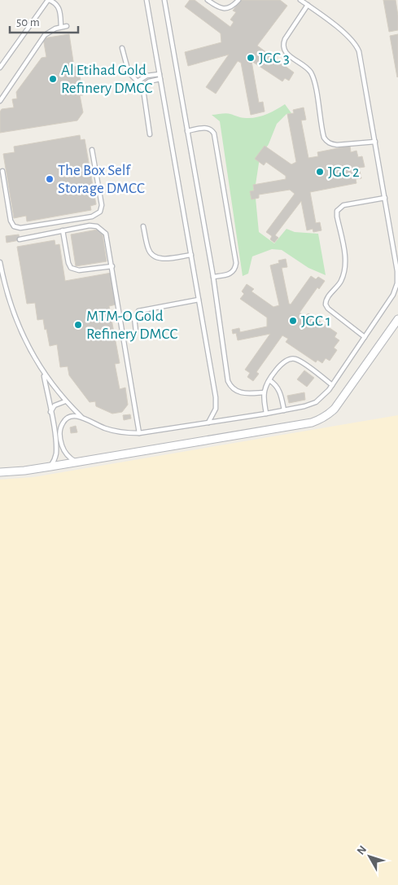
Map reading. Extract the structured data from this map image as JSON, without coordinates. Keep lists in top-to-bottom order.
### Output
{
  "places": [
    "JGC 3",
    "Al Etihad Gold Refinery DMCC",
    "JGC 2",
    "The Box Self Storage DMCC",
    "JGC 1",
    "MTM-O Gold Refinery DMCC"
  ],
  "scale_bar": "50 m",
  "north": "top left"
}
